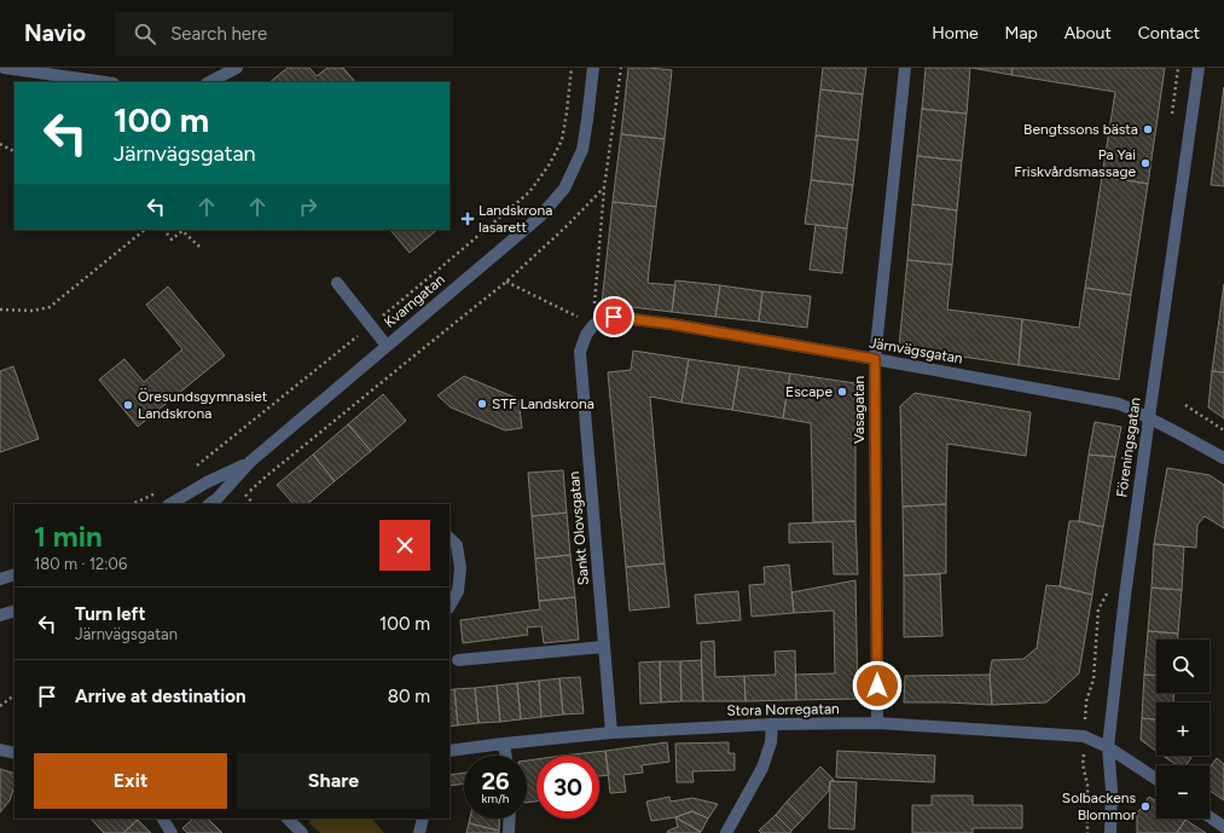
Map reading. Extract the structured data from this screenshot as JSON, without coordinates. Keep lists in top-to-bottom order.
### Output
{
  "streets": {
    "street": [
      "Kvarngatan",
      "Järnvägsgatan",
      "Vasagatan",
      "Föreningsgatan",
      "Sankt Olovsgatan",
      "Stora Norregatan"
    ]
  },
  "crossings": [
    ["Järnvägsgatan", "Vasagatan"],
    ["Järnvägsgatan", "Föreningsgatan"],
    ["Järnvägsgatan", "Sankt Olovsgatan"],
    ["Vasagatan", "Stora Norregatan"],
    ["Föreningsgatan", "Stora Norregatan"],
    ["Sankt Olovsgatan", "Stora Norregatan"]
  ],
  "places": {
    "other": [
      "Bengtssons bästa",
      "Pa Yai Friskvårdsmassage",
      "Escape",
      "STF Landskrona",
      "Öresundsgymnasiet Landskrona",
      "Solbackens Blommor"
    ],
    "health": ["Landskrona lasarett"]
  },
  "page": {
    "header": "Navio",
    "search": "Search here",
    "nav": [
      "Home",
      "Map",
      "About",
      "Contact"
    ],
    "turn": ["100 m", "Järnvägsgatan"],
    "heading": ["1 min", "180 m · 12:06"],
    "list": [
      {
        "name": "Turn left",
        "note": "Järnvägsgatan",
        "value": "100 m"
      },
      {
        "name": "Arrive at destination",
        "value": "80 m"
      }
    ],
    "map_buttons": ["+", "−"],
    "buttons": ["Exit", "Share"],
    "speed": "26 km/h",
    "limit": "30"
  }
}
